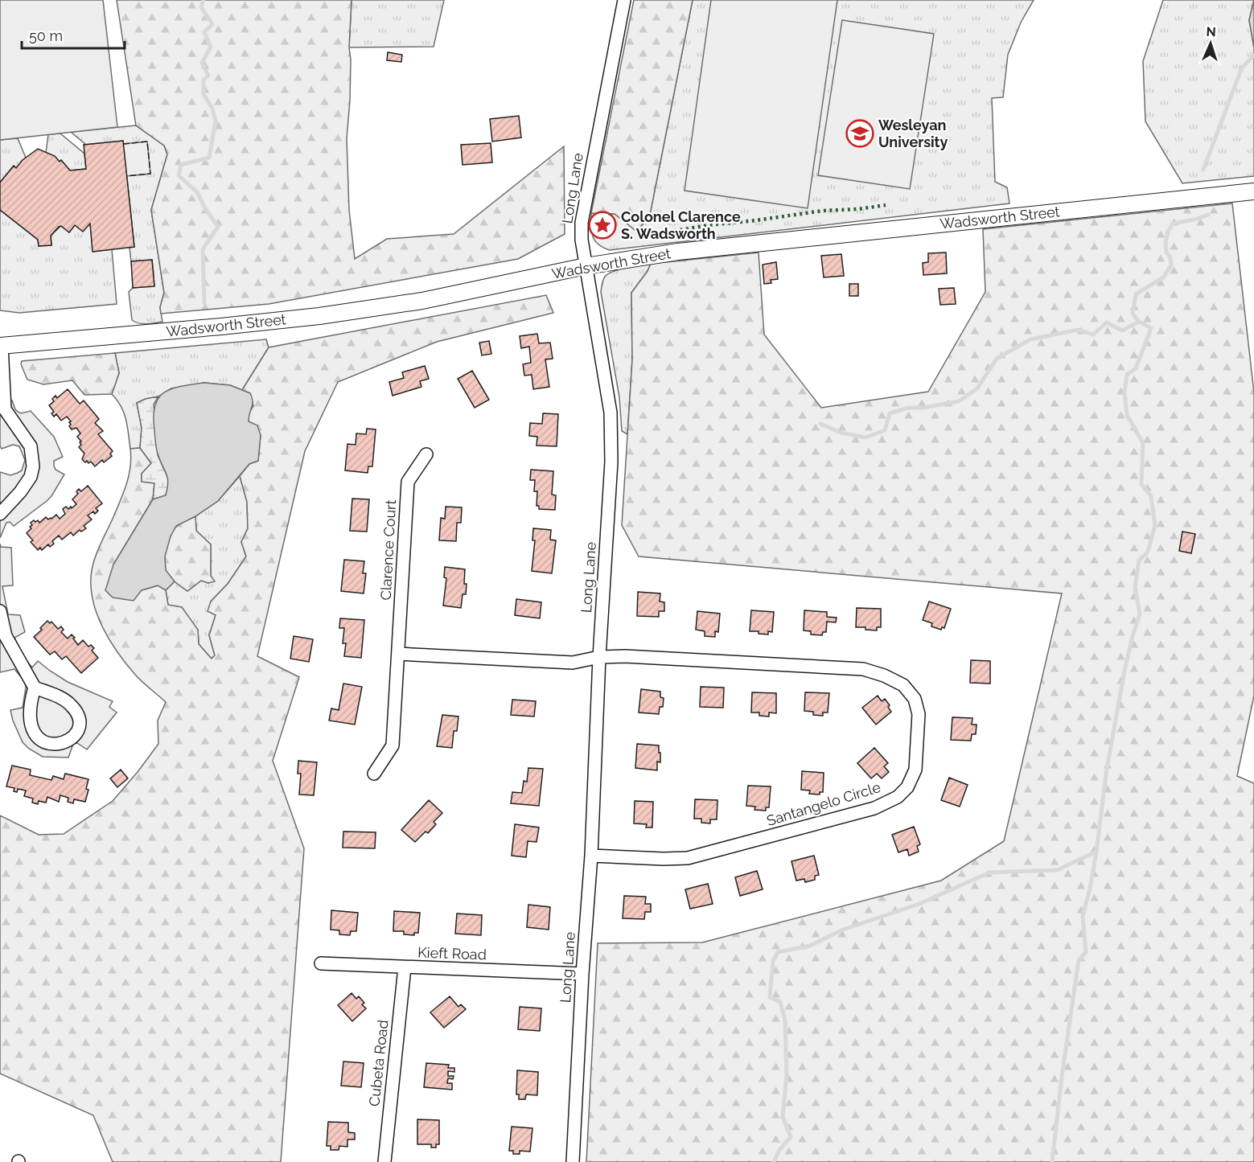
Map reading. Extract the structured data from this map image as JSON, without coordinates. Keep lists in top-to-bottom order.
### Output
{
  "streets": {
    "street": [
      "Long Lane",
      "Wadsworth Street",
      "Clarence Court",
      "Santangelo Circle",
      "Kieft Road",
      "Cubeta Road"
    ]
  },
  "crossings": [
    ["Long Lane", "Wadsworth Street"],
    ["Long Lane", "Santangelo Circle"],
    ["Long Lane", "Kieft Road"],
    ["Kieft Road", "Cubeta Road"]
  ],
  "places": {
    "school or university": ["Wesleyan University"],
    "place": ["Colonel Clarence S. Wadsworth"]
  },
  "scale_bar": "50 m",
  "north": "top"
}
